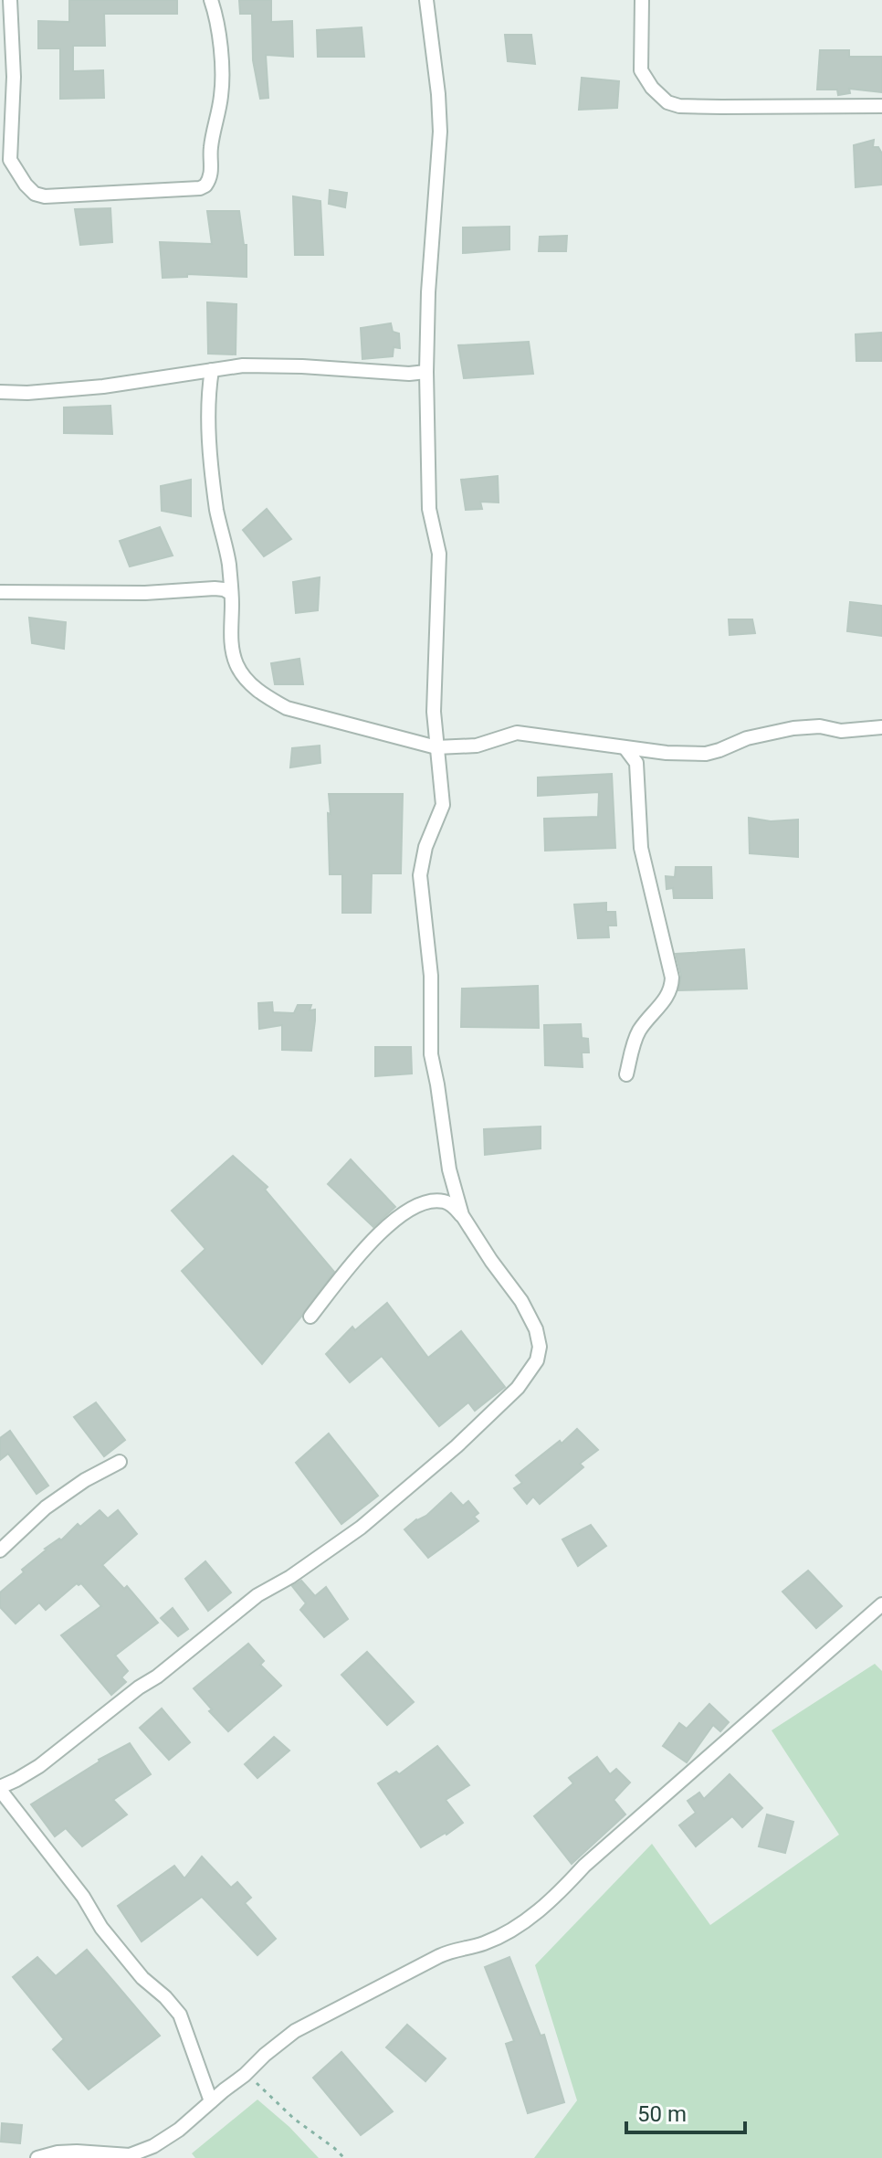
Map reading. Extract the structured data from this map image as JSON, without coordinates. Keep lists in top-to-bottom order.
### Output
{
  "scale_bar": "50 m"
}
